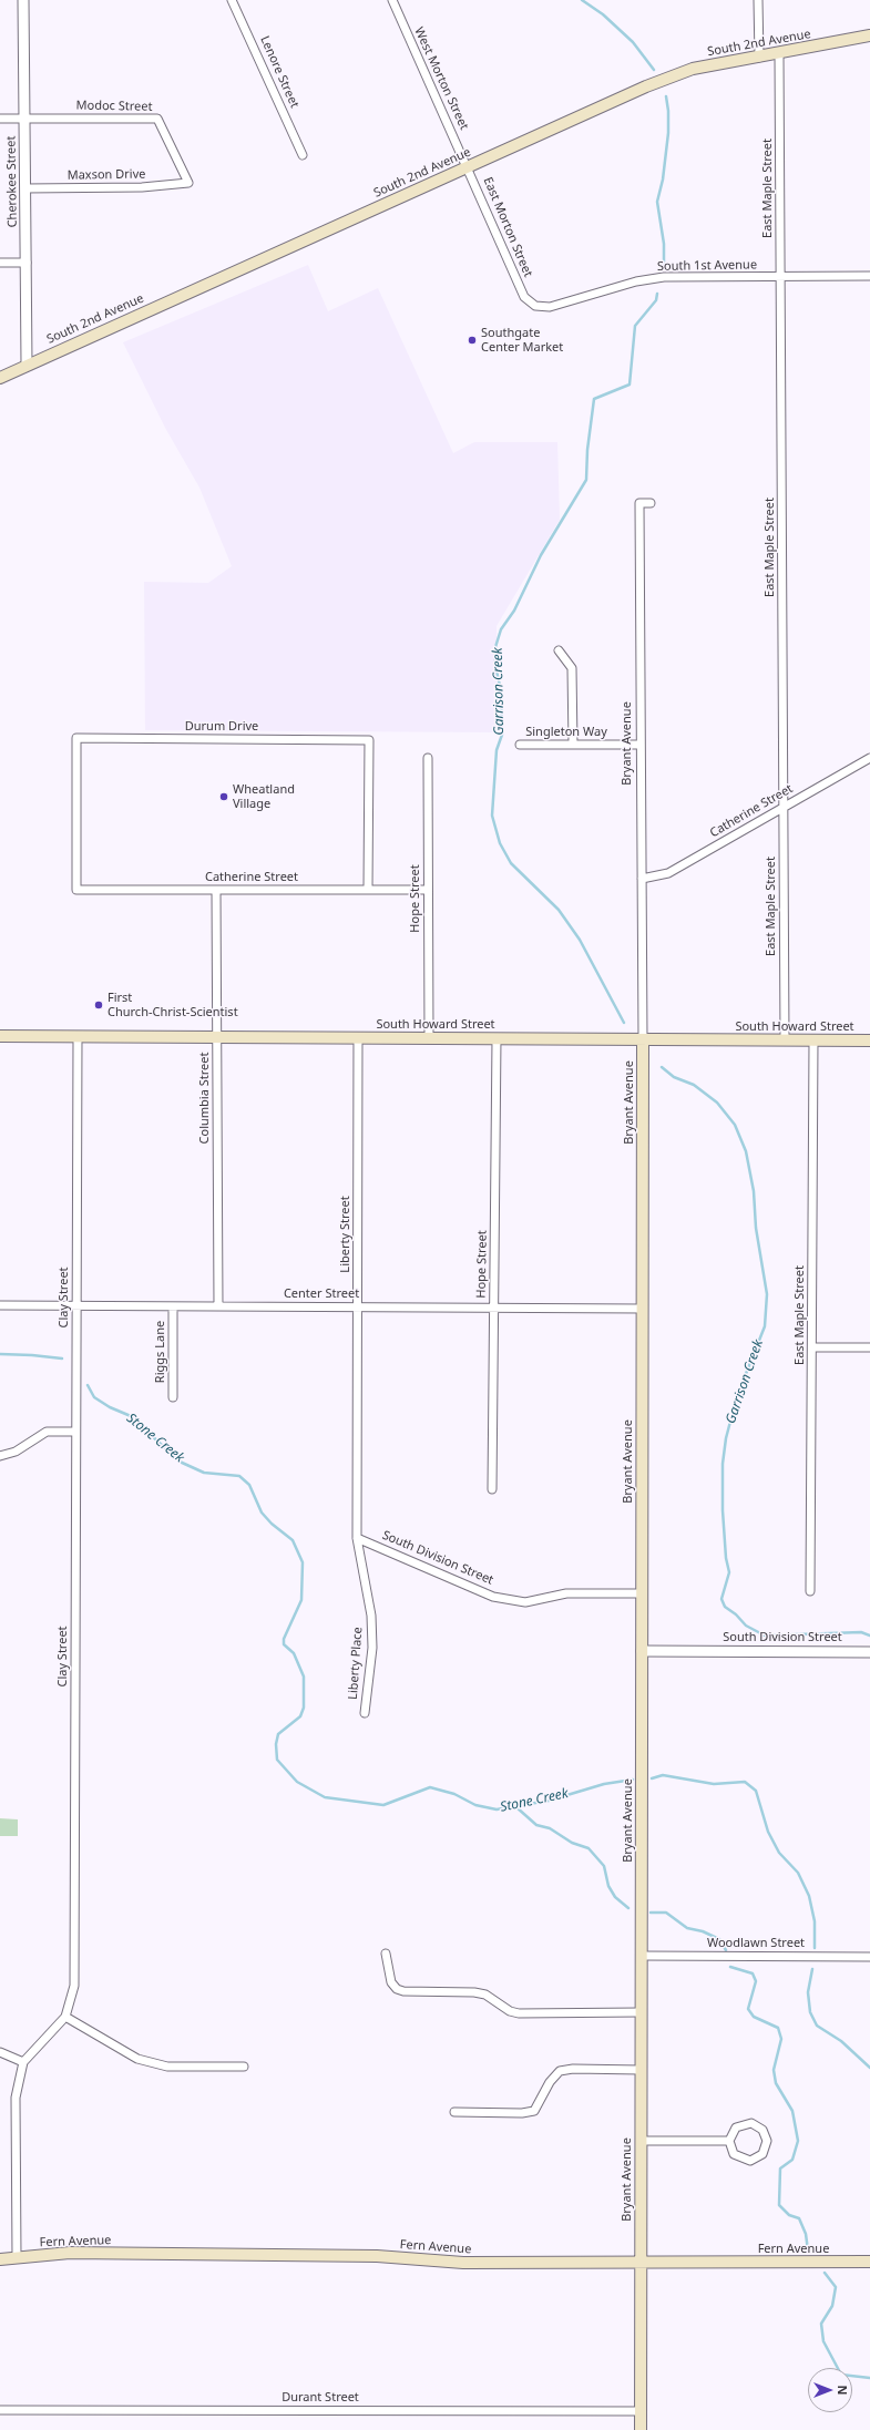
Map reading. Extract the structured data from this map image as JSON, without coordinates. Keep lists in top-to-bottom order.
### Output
{
  "streets": {
    "main road": [
      "South 2nd Avenue",
      "Bryant Avenue",
      "South Howard Street",
      "Fern Avenue"
    ],
    "street": [
      "Lenore Street",
      "West Morton Street",
      "Modoc Street",
      "Maxson Drive",
      "Cherokee Street",
      "East Maple Street",
      "East Morton Street",
      "South 1st Avenue",
      "Durum Drive",
      "Singleton Way",
      "Catherine Street",
      "Hope Street",
      "Columbia Street",
      "Liberty Street",
      "Center Street",
      "Clay Street",
      "Riggs Lane",
      "South Division Street",
      "Liberty Place",
      "Woodlawn Street",
      "Durant Street"
    ]
  },
  "crossings": [
    ["South 2nd Avenue", "West Morton Street"],
    ["South 2nd Avenue", "Cherokee Street"],
    ["South 2nd Avenue", "East Maple Street"],
    ["South 2nd Avenue", "East Morton Street"],
    ["West Morton Street", "East Morton Street"],
    ["Modoc Street", "Maxson Drive"],
    ["Modoc Street", "Cherokee Street"],
    ["Maxson Drive", "Cherokee Street"],
    ["East Maple Street", "South 1st Avenue"],
    ["East Maple Street", "Catherine Street"],
    ["East Maple Street", "South Howard Street"],
    ["East Morton Street", "South 1st Avenue"],
    ["Durum Drive", "Catherine Street"],
    ["Singleton Way", "Bryant Avenue"],
    ["Bryant Avenue", "Catherine Street"],
    ["Bryant Avenue", "South Howard Street"],
    ["Bryant Avenue", "Center Street"],
    ["Bryant Avenue", "South Division Street"],
    ["Bryant Avenue", "Woodlawn Street"],
    ["Bryant Avenue", "Fern Avenue"],
    ["Bryant Avenue", "Durant Street"],
    ["Catherine Street", "Hope Street"],
    ["Catherine Street", "Columbia Street"],
    ["Hope Street", "South Howard Street"],
    ["Hope Street", "Center Street"],
    ["South Howard Street", "Columbia Street"],
    ["South Howard Street", "Liberty Street"],
    ["South Howard Street", "Clay Street"],
    ["Columbia Street", "Center Street"],
    ["Liberty Street", "Center Street"],
    ["Liberty Street", "South Division Street"],
    ["Liberty Street", "Liberty Place"],
    ["Center Street", "Clay Street"],
    ["Center Street", "Riggs Lane"],
    ["South Division Street", "Liberty Place"]
  ],
  "water": ["Garrison Creek", "Stone Creek"],
  "places": ["Southgate Center Market", "Wheatland Village", "First Church-Christ-Scientist"],
  "north": "right"
}
